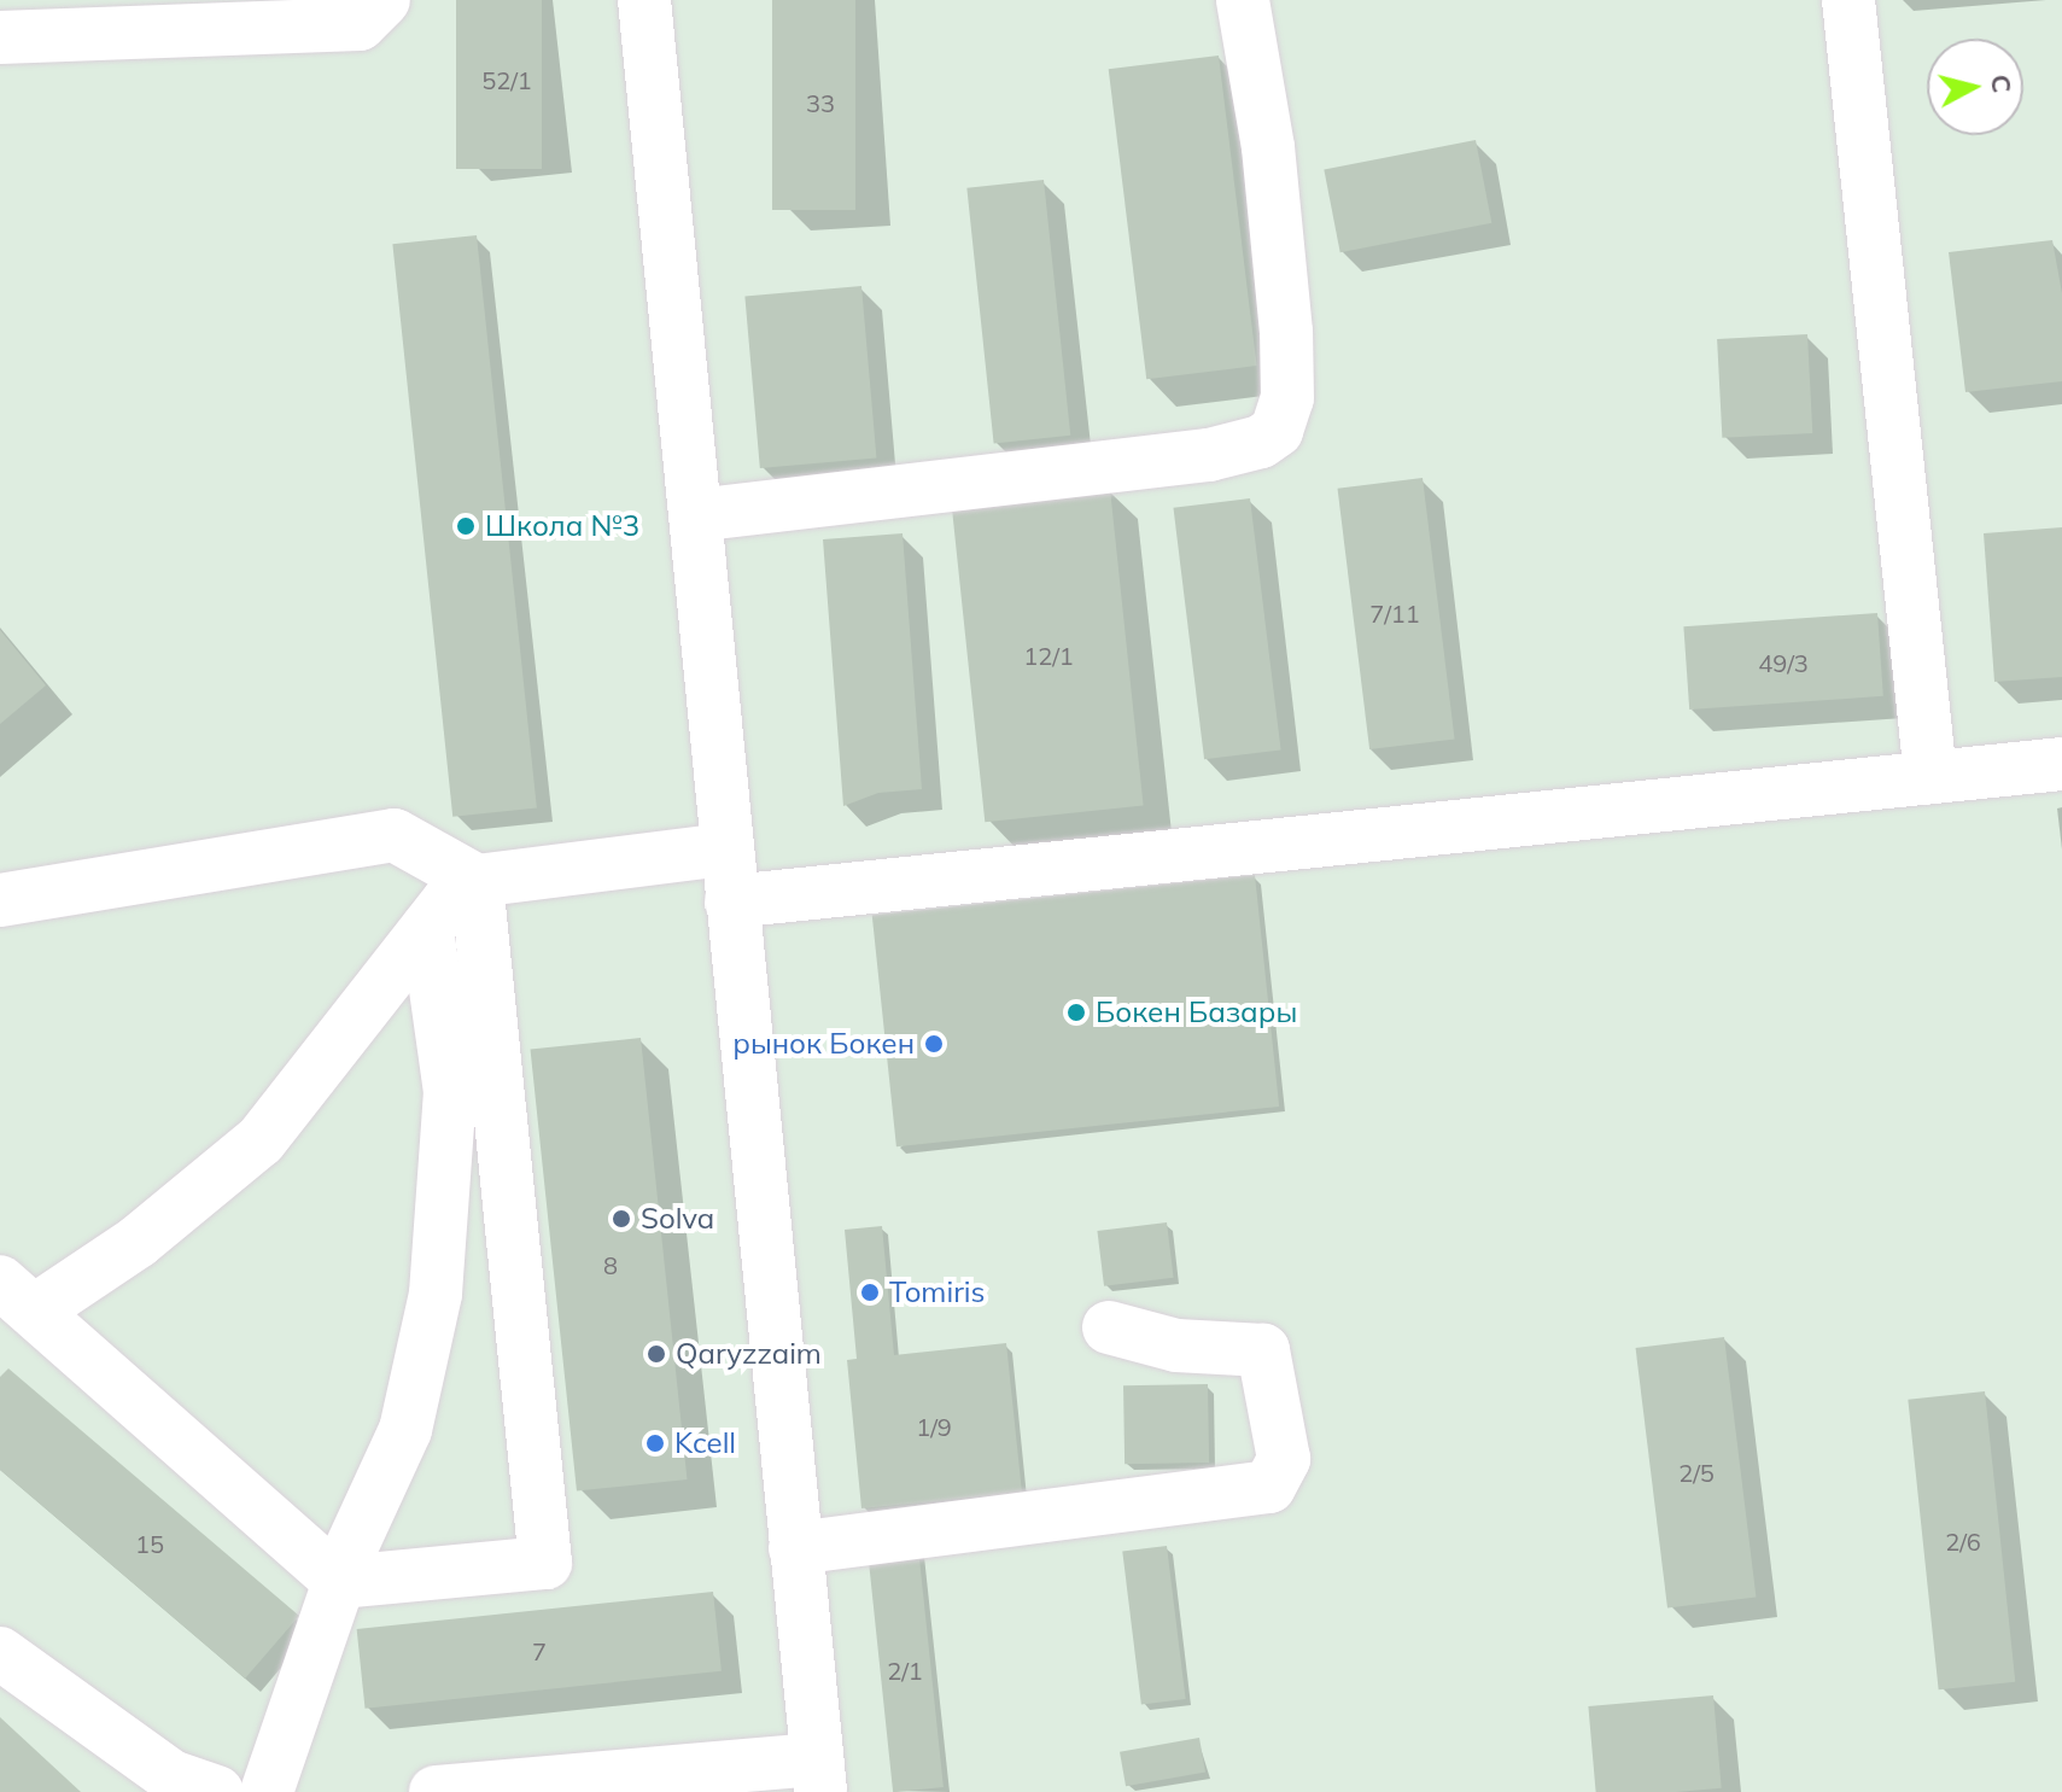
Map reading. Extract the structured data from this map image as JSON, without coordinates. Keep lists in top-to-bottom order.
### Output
{
  "places": [
    "Школа №3",
    "Бокен Базары",
    "рынок Бокен",
    "Solva",
    "Tomiris",
    "Qaryzzaim",
    "Kcell"
  ],
  "house_numbers": [
    "52/1",
    "33",
    "7/11",
    "12/1",
    "49/3",
    "8",
    "1/9",
    "2/5",
    "2/6",
    "15",
    "7",
    "2/1"
  ],
  "north": "right"
}
